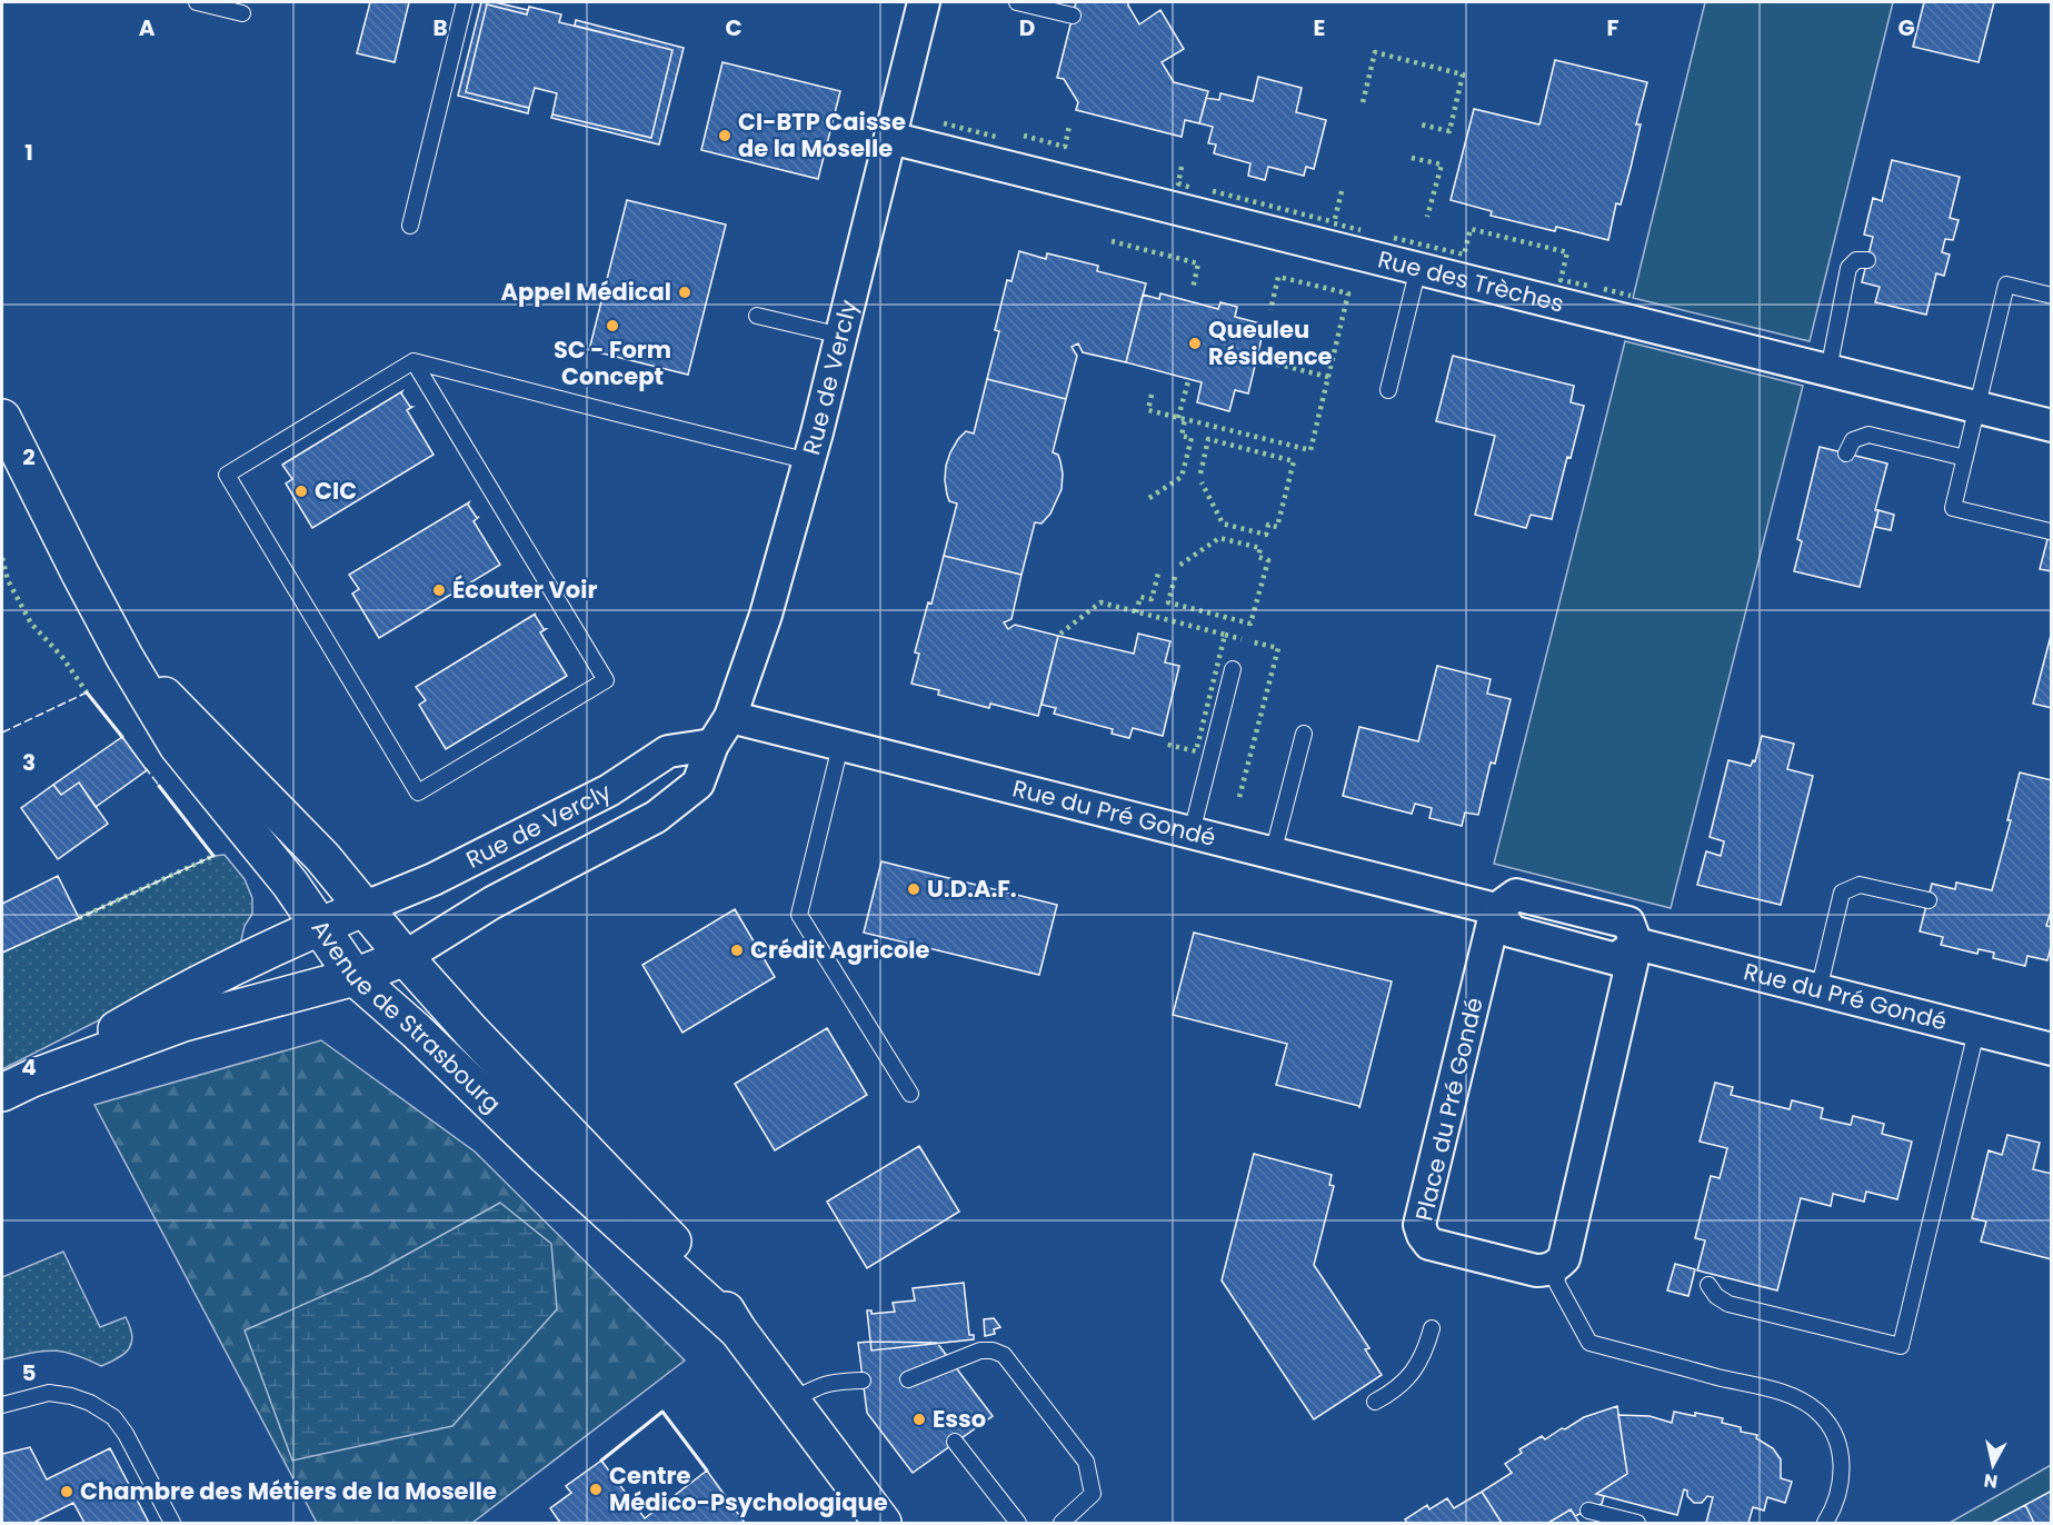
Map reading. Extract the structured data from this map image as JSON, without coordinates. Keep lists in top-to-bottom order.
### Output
{
  "streets": {
    "main road": ["Avenue de Strasbourg"],
    "street": [
      "Rue des Trèches",
      "Rue de Vercly",
      "Rue du Pré Gondé",
      "Place du Pré Gondé"
    ]
  },
  "crossings": [
    ["Rue des Trèches", "Rue de Vercly"],
    ["Rue de Vercly", "Rue du Pré Gondé"],
    ["Rue de Vercly", "Avenue de Strasbourg"],
    ["Rue du Pré Gondé", "Place du Pré Gondé"]
  ],
  "places": [
    "CI-BTP Caisse de la Moselle",
    "Appel Médical",
    "SC - Form Concept",
    "Queuleu Résidence",
    "CIC",
    "Écouter Voir",
    "U.D.A.F.",
    "Crédit Agricole",
    "Esso",
    "Centre Médico-Psychologique",
    "Chambre des Métiers de la Moselle"
  ],
  "north": "bottom",
  "grid": {
    "columns": [
      "A",
      "B",
      "C",
      "D",
      "E",
      "F",
      "G"
    ],
    "rows": [
      "1",
      "2",
      "3",
      "4",
      "5"
    ]
  }
}
